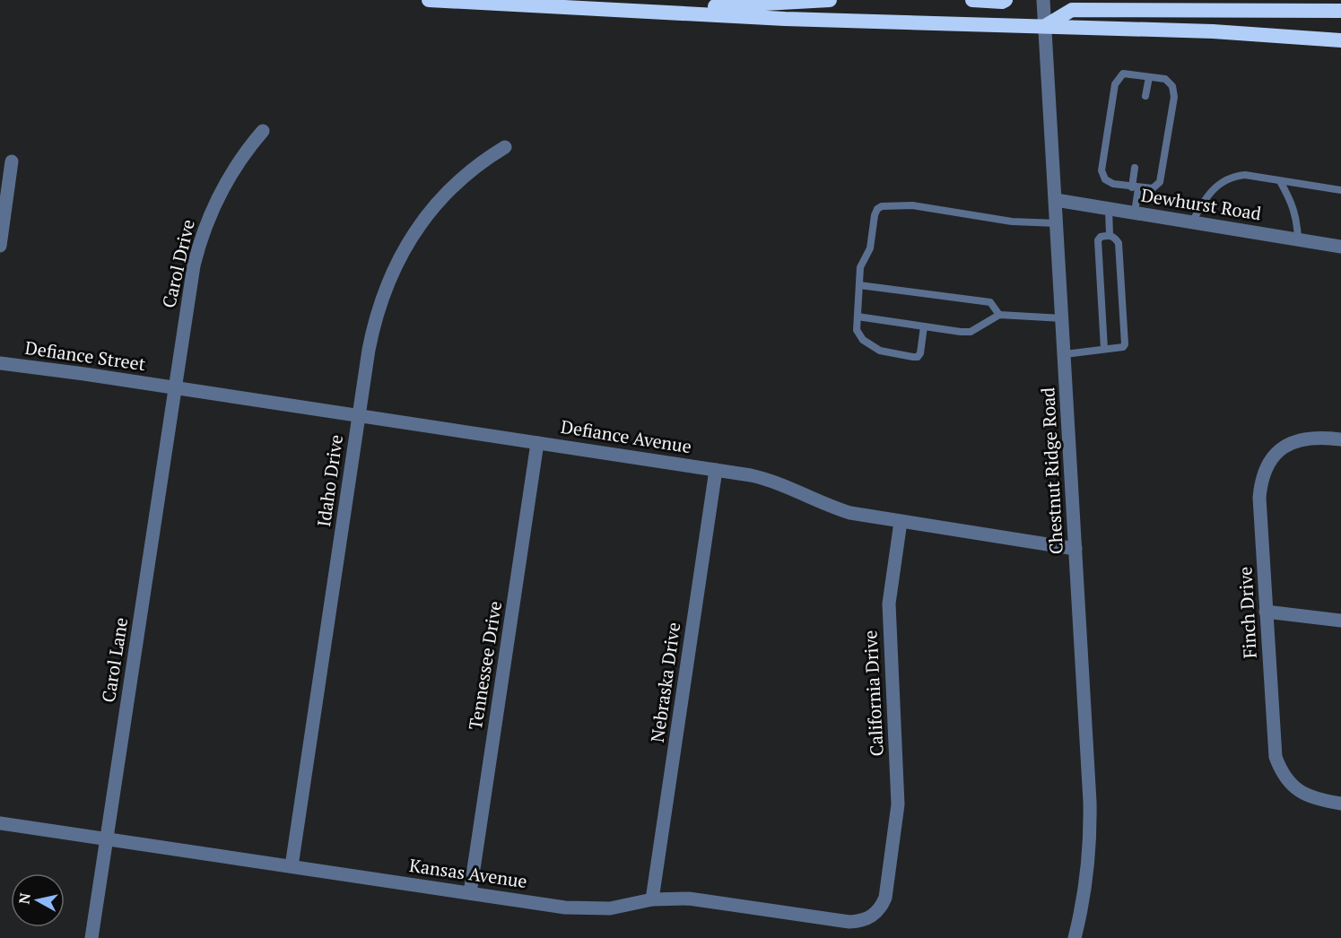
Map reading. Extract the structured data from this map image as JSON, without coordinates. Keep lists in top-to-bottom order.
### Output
{
  "streets": {
    "street": [
      "Dewhurst Road",
      "Carol Drive",
      "Defiance Street",
      "Defiance Avenue",
      "Chestnut Ridge Road",
      "Idaho Drive",
      "Finch Drive",
      "Carol Lane",
      "Tennessee Drive",
      "Nebraska Drive",
      "California Drive",
      "Kansas Avenue"
    ]
  },
  "crossings": [
    ["Dewhurst Road", "Chestnut Ridge Road"],
    ["Carol Drive", "Defiance Street"],
    ["Carol Drive", "Defiance Avenue"],
    ["Carol Drive", "Carol Lane"],
    ["Defiance Street", "Defiance Avenue"],
    ["Defiance Street", "Carol Lane"],
    ["Defiance Avenue", "Chestnut Ridge Road"],
    ["Defiance Avenue", "Idaho Drive"],
    ["Defiance Avenue", "Carol Lane"],
    ["Defiance Avenue", "Tennessee Drive"],
    ["Defiance Avenue", "Nebraska Drive"],
    ["Defiance Avenue", "California Drive"],
    ["Idaho Drive", "Kansas Avenue"],
    ["Carol Lane", "Kansas Avenue"],
    ["Tennessee Drive", "Kansas Avenue"],
    ["Nebraska Drive", "Kansas Avenue"],
    ["California Drive", "Kansas Avenue"]
  ],
  "north": "left"
}
